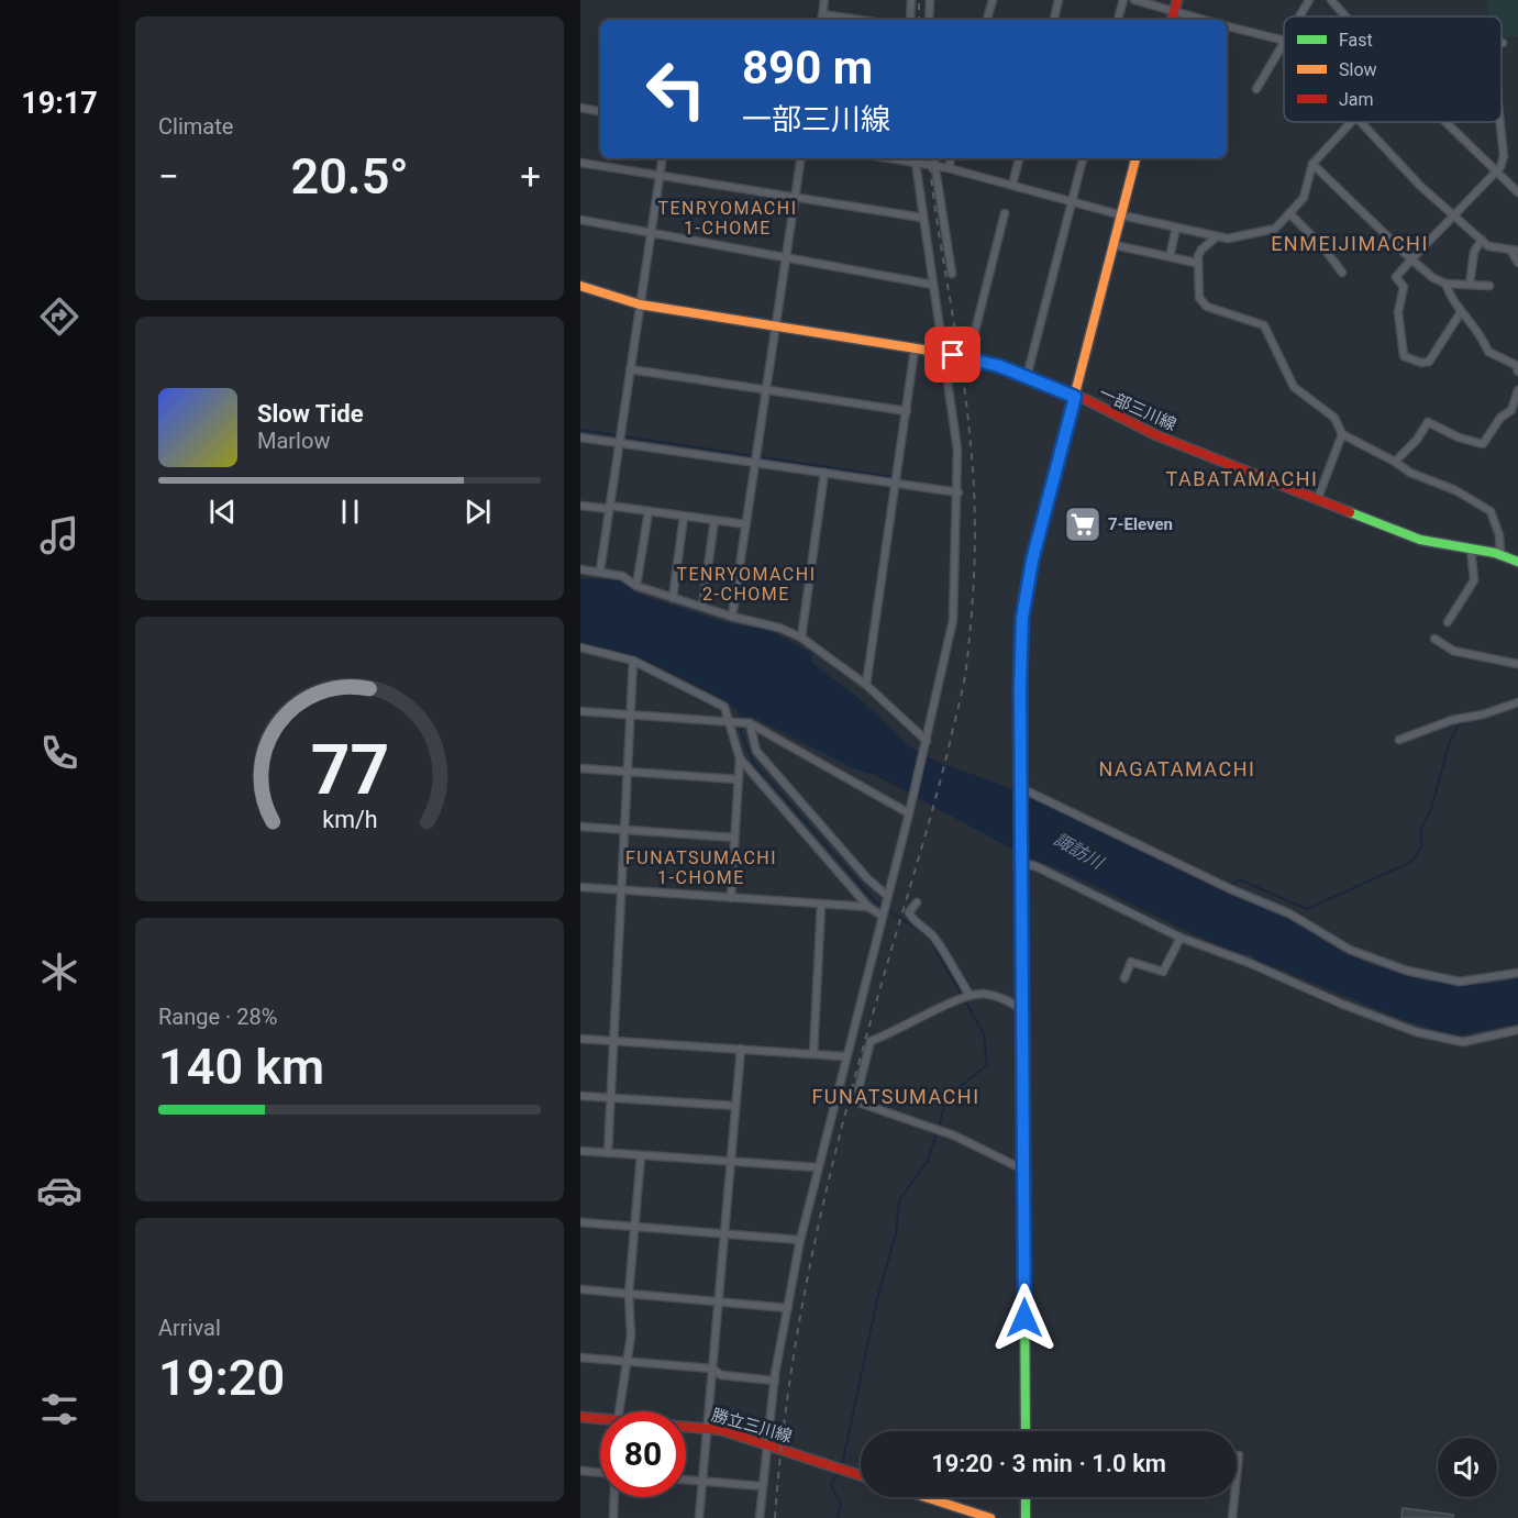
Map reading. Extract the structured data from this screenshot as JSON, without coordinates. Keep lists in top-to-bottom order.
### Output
{
  "streets": {
    "main road": ["一部三川線", "勝立三川線"]
  },
  "districts": [
    "TENRYOMACHI 1-CHOME",
    "ENMEIJIMACHI",
    "TABATAMACHI",
    "TENRYOMACHI 2-CHOME",
    "NAGATAMACHI",
    "FUNATSUMACHI 1-CHOME",
    "FUNATSUMACHI"
  ],
  "water": ["諏訪川"],
  "places": {
    "supermarket": ["7-Eleven"]
  },
  "legend": ["Fast", "Slow", "Jam"],
  "page": {
    "tabs": "19:17",
    "tile": [
      "Climate",
      ["Range · 28%", "140 km"],
      ["Arrival", "19:20"]
    ],
    "turn": ["890 m", "一部三川線"],
    "heat": ["−", "20.5°", "+"],
    "song": ["Slow Tide", "Marlow"],
    "limit": "80",
    "trip": "19:20 · 3 min · 1.0 km",
    "gauge": ["77", "km/h"]
  }
}
